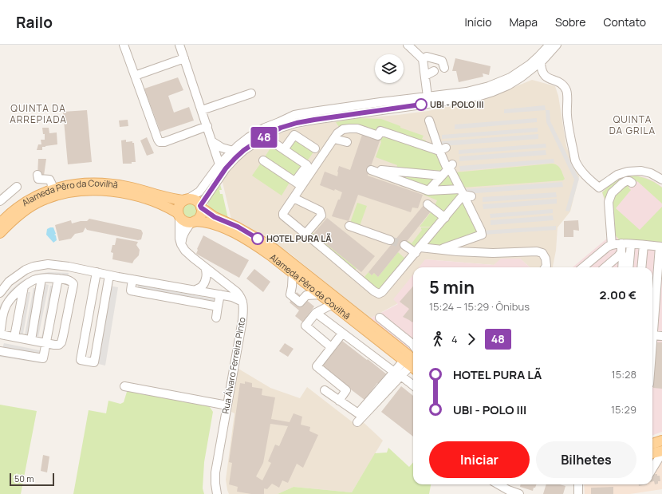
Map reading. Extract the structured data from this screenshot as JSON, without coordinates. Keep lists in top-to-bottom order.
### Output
{
  "streets": {
    "main road": ["Alameda Pêro da Covilhã"],
    "street": ["Rua Álvaro Ferreira Pinto"]
  },
  "districts": ["QUINTA DA ARREPIADA", "QUINTA DA GRILA"],
  "places": ["UBI - POLO III", "HOTEL PURA LÃ"],
  "lines": ["bus line 48"],
  "scale_bar": "50 m",
  "page": {
    "header": "Railo",
    "nav": [
      "Início",
      "Mapa",
      "Sobre",
      "Contato"
    ],
    "on_map": "48",
    "heading": ["5 min", "15:24 – 15:29 · Ônibus", "2.00 €"],
    "legs": ["4", "48"],
    "list": [
      {
        "name": "HOTEL PURA LÃ",
        "value": "15:28"
      },
      {
        "name": "UBI - POLO III",
        "value": "15:29"
      }
    ],
    "buttons": ["Iniciar", "Bilhetes"],
    "scale": "50 m"
  }
}
